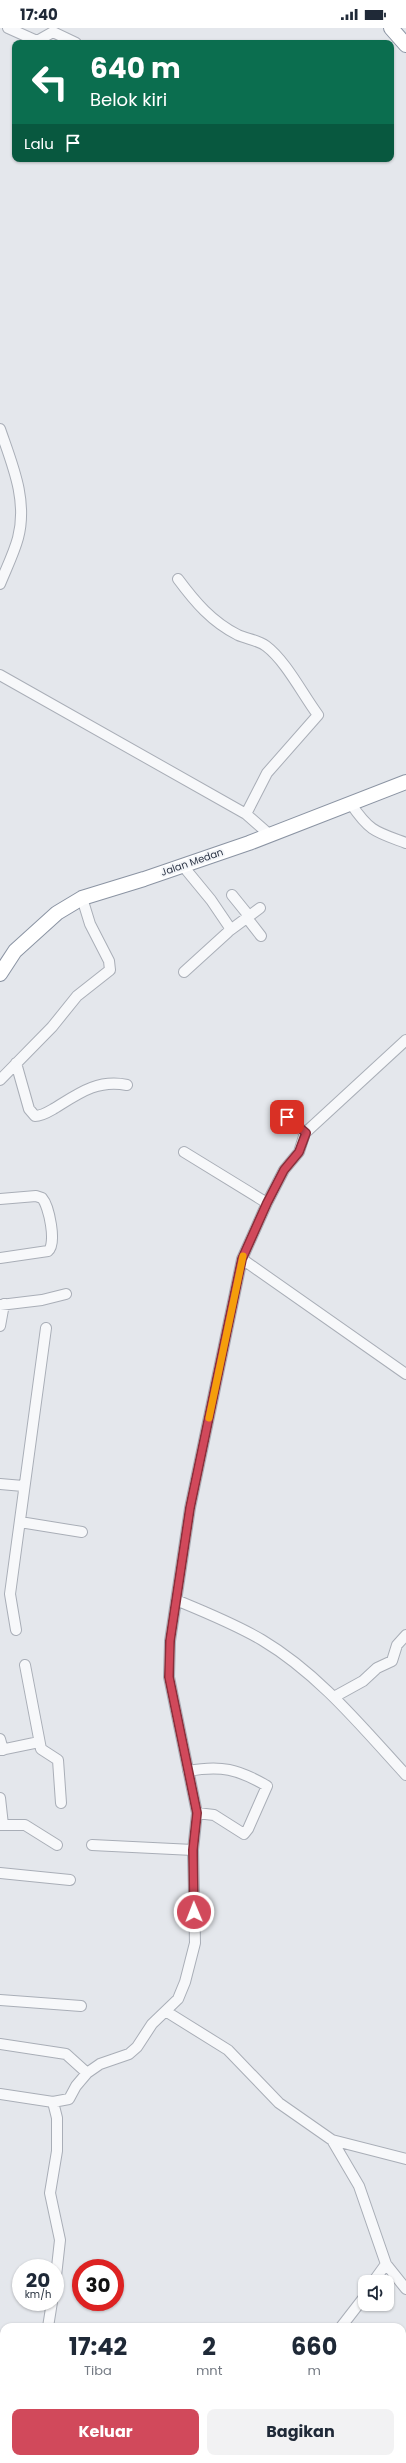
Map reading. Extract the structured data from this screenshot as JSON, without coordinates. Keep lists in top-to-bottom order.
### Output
{
  "streets": {
    "highway": ["Jalan Medan"]
  },
  "page": {
    "status": "17:40",
    "turn": ["640 m", "Belok kiri"],
    "then": "Lalu",
    "speed": "20 km/h",
    "limit": "30",
    "eta": [
      "17:42",
      "Tiba",
      "2",
      "mnt",
      "660",
      "m"
    ],
    "buttons": ["Keluar", "Bagikan"]
  }
}
